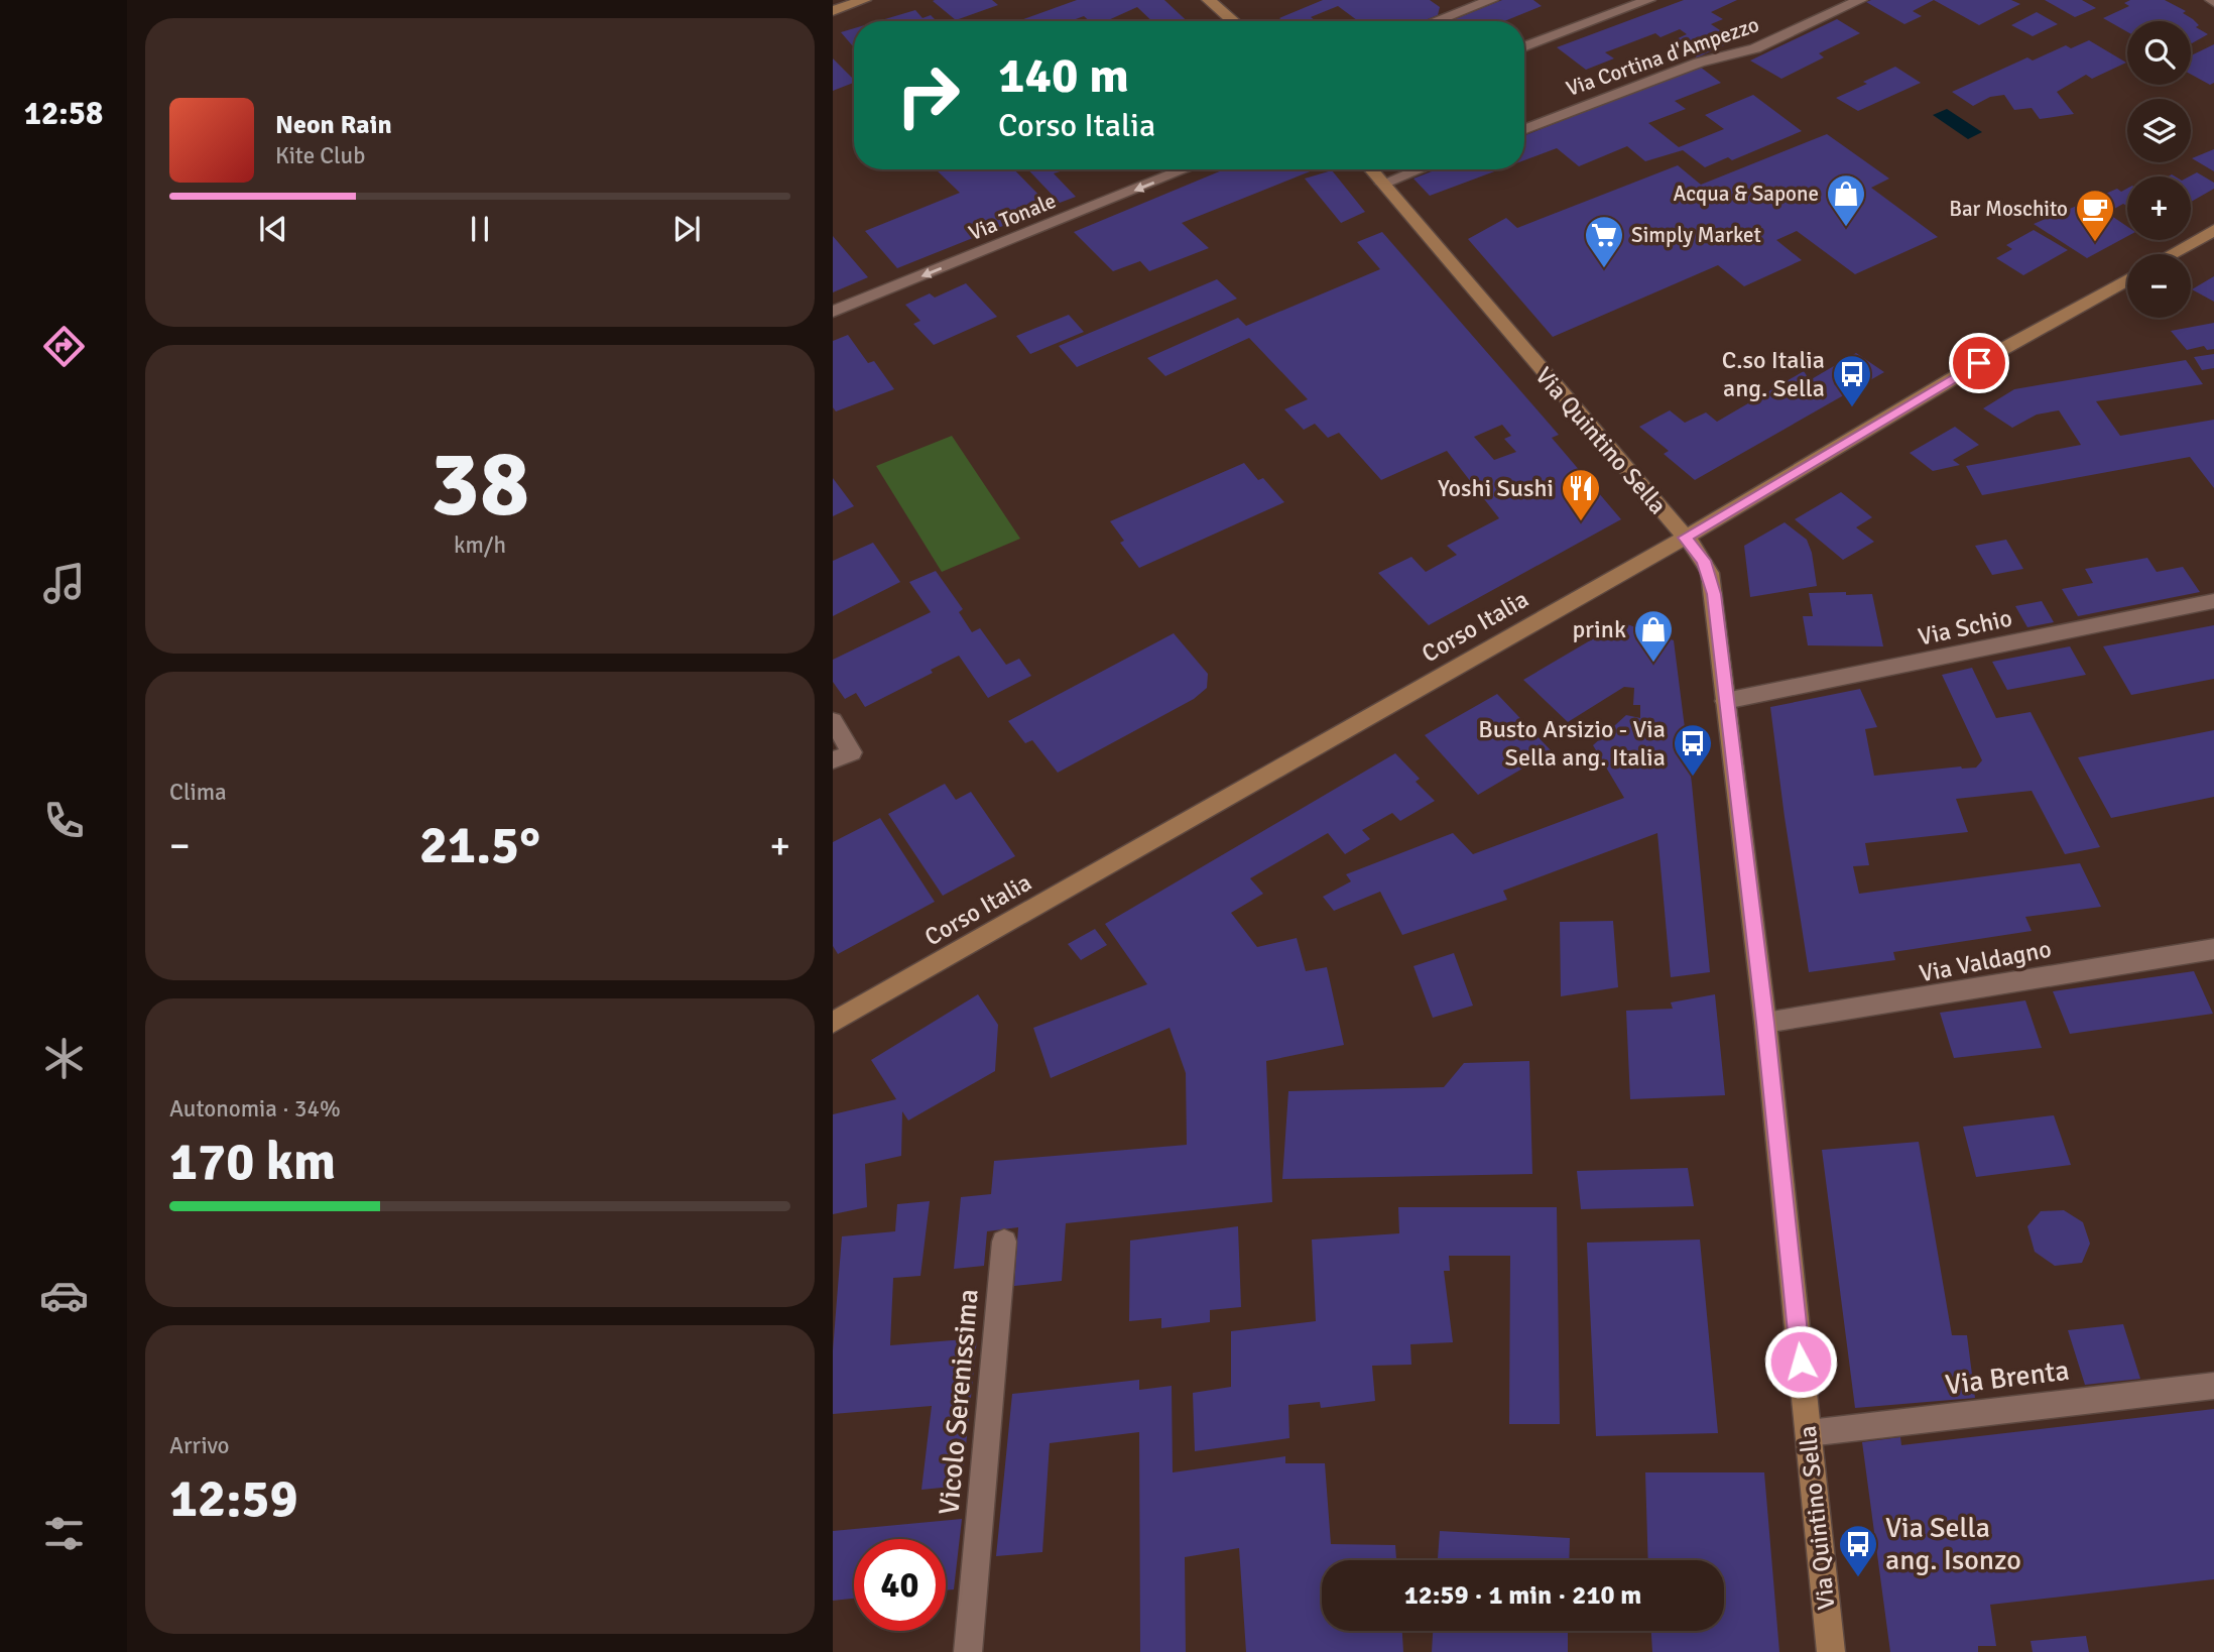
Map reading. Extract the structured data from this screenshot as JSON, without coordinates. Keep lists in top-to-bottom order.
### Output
{
  "streets": {
    "street": [
      "Via Cortina d'Ampezzo",
      "Via Tonale",
      "Via Quintino Sella",
      "Corso Italia",
      "Via Schio",
      "Via Valdagno",
      "Via Brenta",
      "Vicolo Serenissima"
    ]
  },
  "crossings": [
    ["Via Quintino Sella", "Corso Italia"],
    ["Via Quintino Sella", "Via Schio"],
    ["Via Quintino Sella", "Via Valdagno"],
    ["Via Quintino Sella", "Via Brenta"]
  ],
  "one_way": ["Via Tonale"],
  "places": {
    "shop": ["Acqua & Sapone", "prink"],
    "cafe": ["Bar Moschito"],
    "supermarket": ["Simply Market"],
    "bus stop": ["C.so Italia ang. Sella", "Busto Arsizio - Via Sella ang. Italia", "Via Sella ang. Isonzo"],
    "restaurant": ["Yoshi Sushi"]
  },
  "page": {
    "tabs": "12:58",
    "map_buttons": ["+", "−"],
    "turn": ["140 m", "Corso Italia"],
    "song": ["Neon Rain", "Kite Club"],
    "tile": [
      ["38", "km/h"],
      "Clima",
      ["Autonomia · 34%", "170 km"],
      ["Arrivo", "12:59"]
    ],
    "heat": ["−", "21.5°", "+"],
    "limit": "40",
    "trip": "12:59 · 1 min · 210 m"
  }
}
